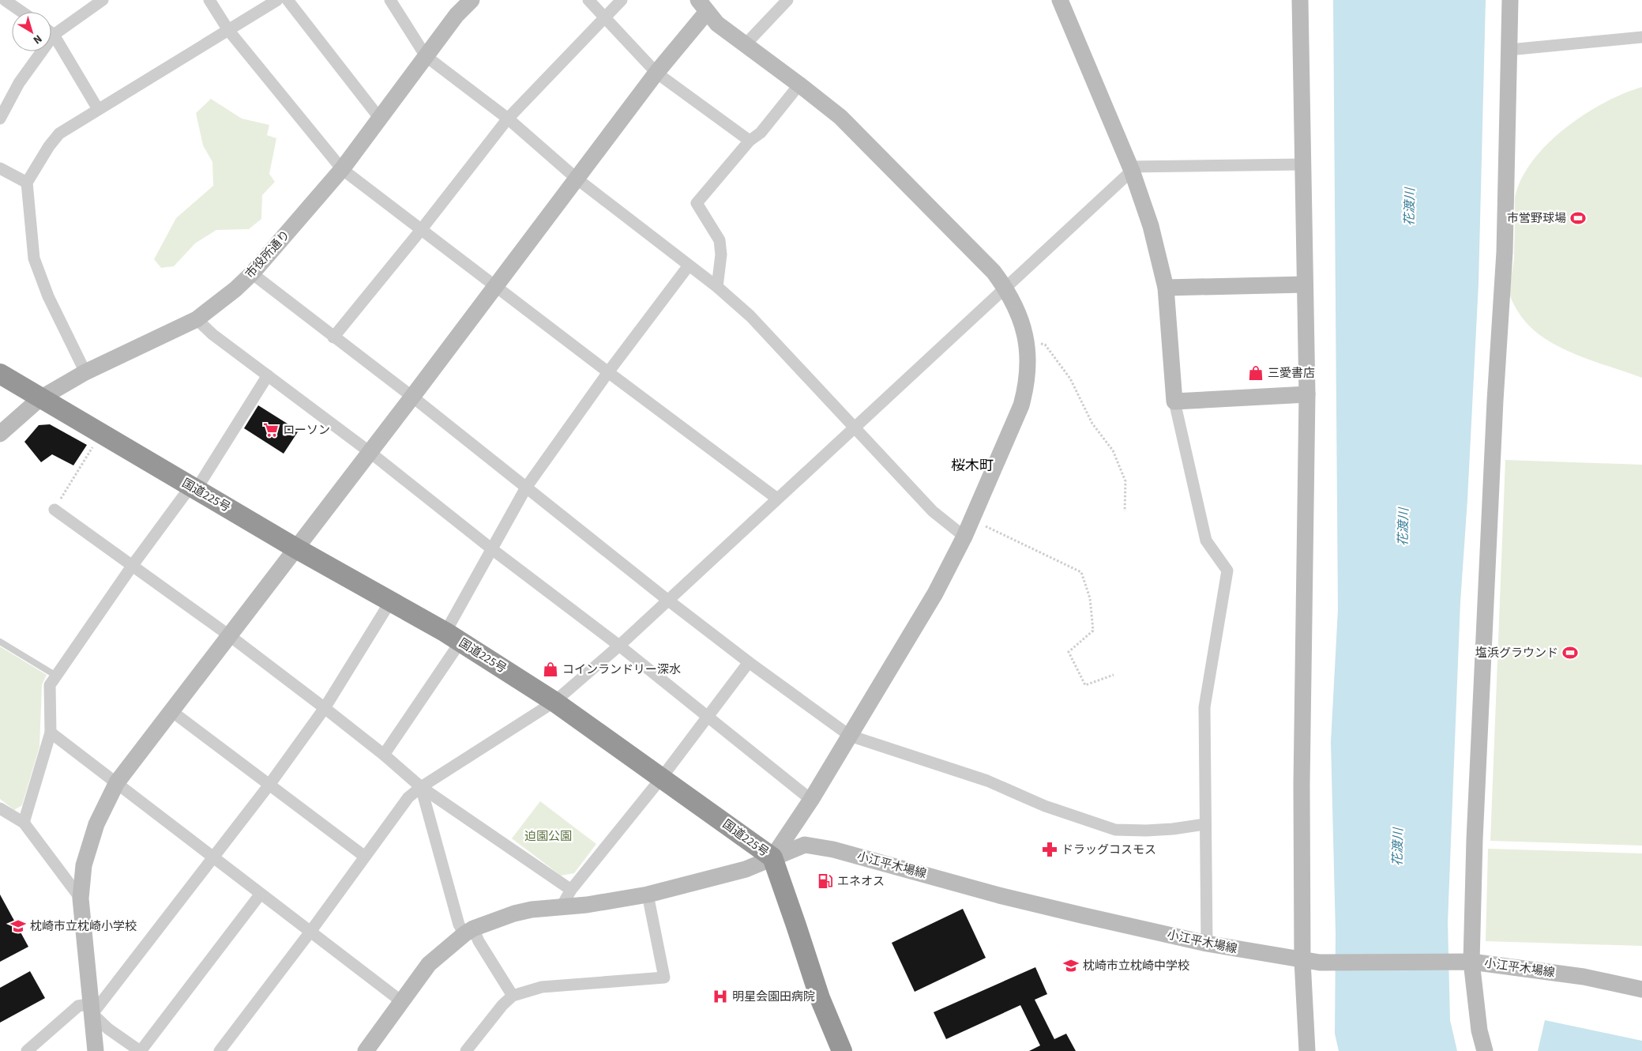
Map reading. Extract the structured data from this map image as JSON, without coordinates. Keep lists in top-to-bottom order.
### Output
{
  "streets": {
    "highway": ["国道225号"],
    "street": ["市役所通り", "小江平木場線"]
  },
  "crossings": [
    ["市役所通り", "国道225号"],
    ["国道225号", "小江平木場線"]
  ],
  "districts": ["桜木町"],
  "water": ["花渡川"],
  "parks": ["迫園公園"],
  "places": {
    "sports": ["市営野球場", "塩浜グラウンド"],
    "shop": ["三愛書店", "コインランドリー深水"],
    "supermarket": ["ローソン"],
    "pharmacy": ["ドラッグコスモス"],
    "fuel station": ["エネオス"],
    "school or university": ["枕崎市立枕崎小学校", "枕崎市立枕崎中学校"],
    "hospital": ["明星会園田病院"]
  },
  "north": "bottom right"
}
